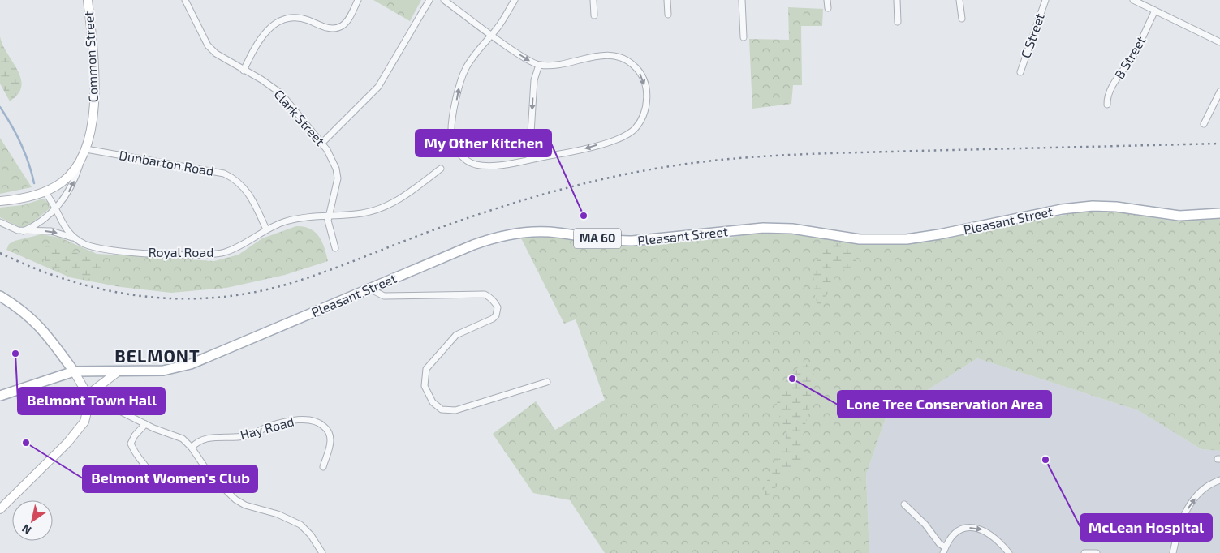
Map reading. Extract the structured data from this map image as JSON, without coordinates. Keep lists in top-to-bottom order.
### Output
{
  "streets": {
    "main road": ["Common Street", "Pleasant Street", "MA 60"],
    "street": [
      "C Street",
      "B Street",
      "Clark Street",
      "Dunbarton Road",
      "Royal Road",
      "Hay Road"
    ]
  },
  "crossings": [
    ["Common Street", "Dunbarton Road"],
    ["Common Street", "Royal Road"],
    ["Clark Street", "Royal Road"],
    ["Dunbarton Road", "Royal Road"]
  ],
  "districts": ["BELMONT"],
  "places": [
    "My Other Kitchen",
    "Belmont Town Hall",
    "Lone Tree Conservation Area",
    "Belmont Women's Club",
    "McLean Hospital"
  ],
  "north": "bottom left"
}
